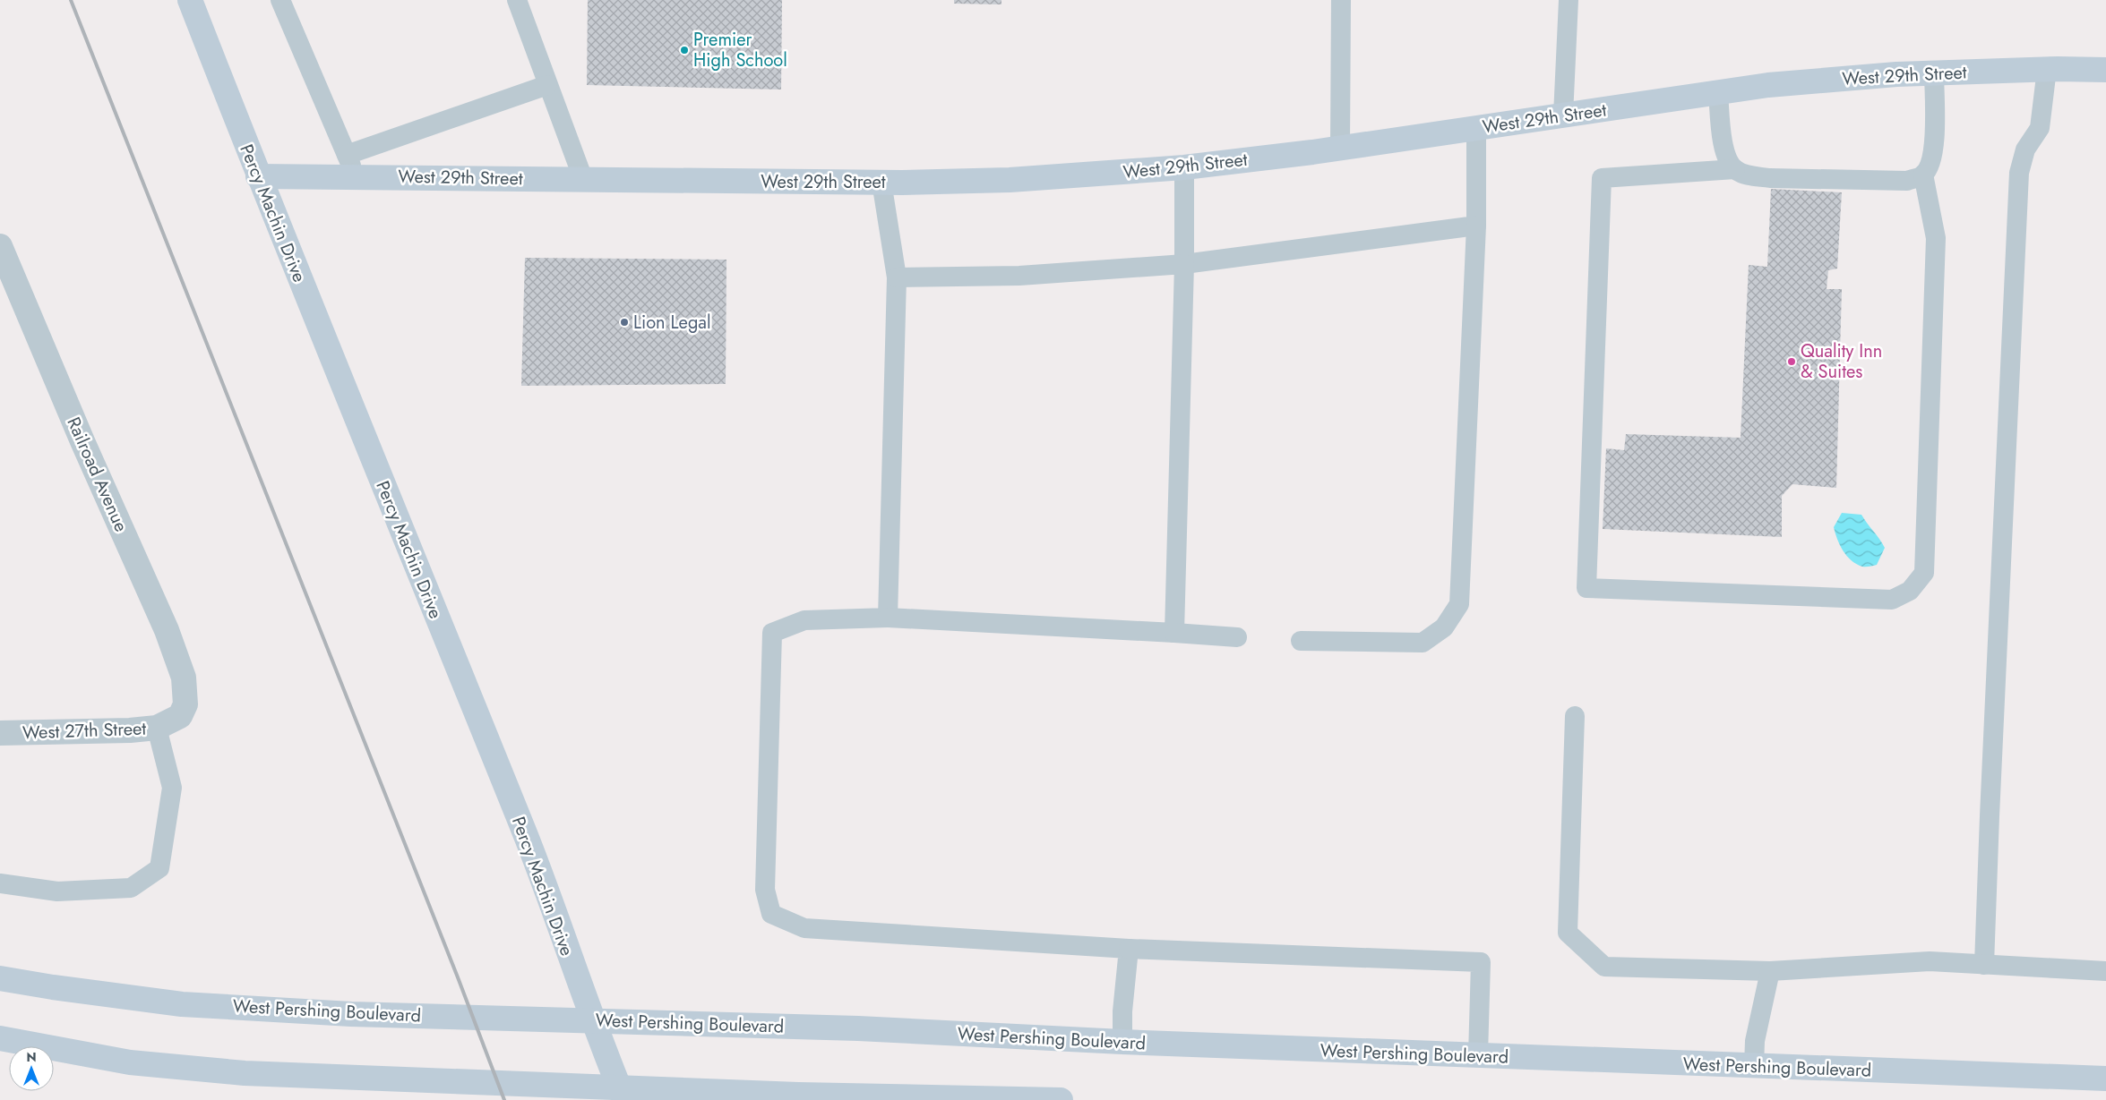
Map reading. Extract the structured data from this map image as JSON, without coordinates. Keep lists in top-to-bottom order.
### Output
{
  "streets": {
    "main road": ["West 29th Street", "Percy Machin Drive", "West Pershing Boulevard"],
    "street": ["Railroad Avenue", "West 27th Street"]
  },
  "crossings": [
    ["West 29th Street", "Percy Machin Drive"],
    ["Percy Machin Drive", "West Pershing Boulevard"],
    ["Railroad Avenue", "West 27th Street"]
  ],
  "places": ["Premier High School", "Lion Legal", "Quality Inn & Suites"],
  "north": "top"
}
